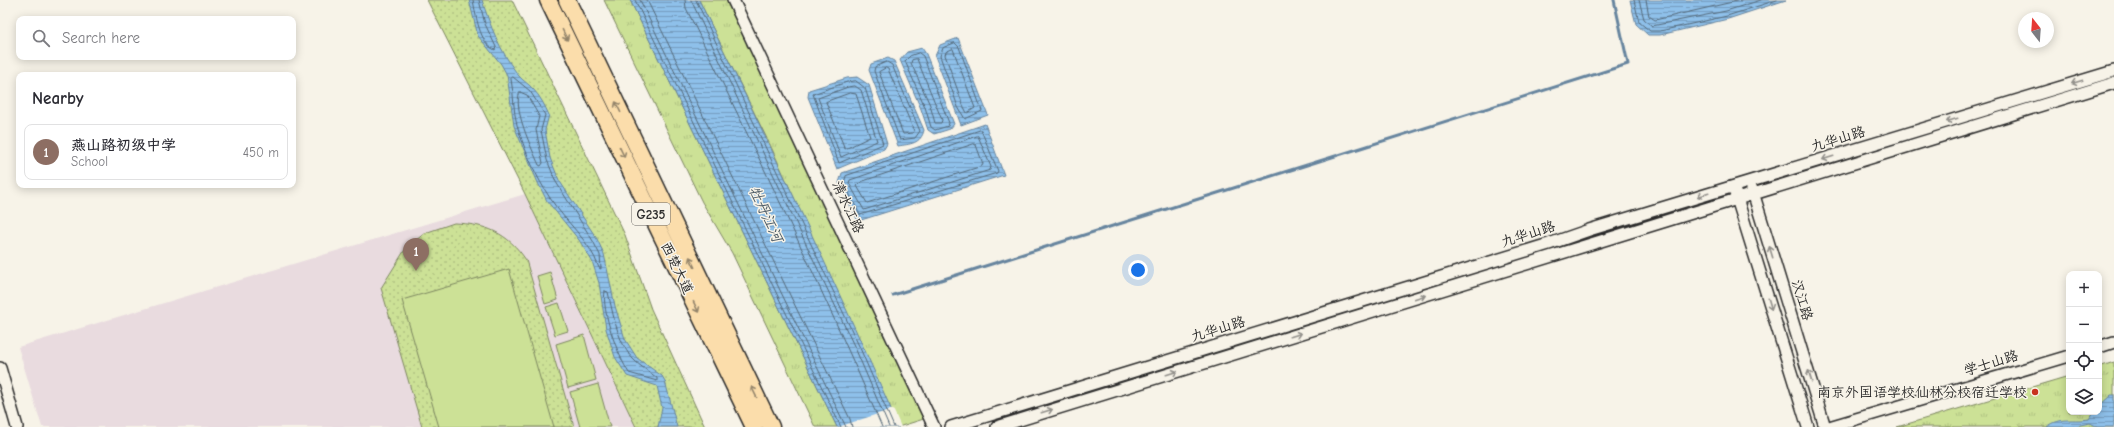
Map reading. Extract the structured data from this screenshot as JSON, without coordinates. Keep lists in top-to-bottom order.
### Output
{
  "streets": {
    "highway": ["G235", "西楚大道"],
    "street": [
      "九华山路",
      "清水江路",
      "汉江路",
      "学士山路"
    ]
  },
  "crossings": [
    ["九华山路", "汉江路"]
  ],
  "water": ["牡丹江河"],
  "places": ["南京外国语学校仙林分校宿迁学校"],
  "north": "top",
  "page": {
    "search": "Search here",
    "heading": "Nearby",
    "list": [
      {
        "mark": "1",
        "name": "燕山路初级中学",
        "note": "School",
        "value": "450 m"
      }
    ],
    "pins": "1",
    "map_buttons": ["+", "−"]
  }
}
